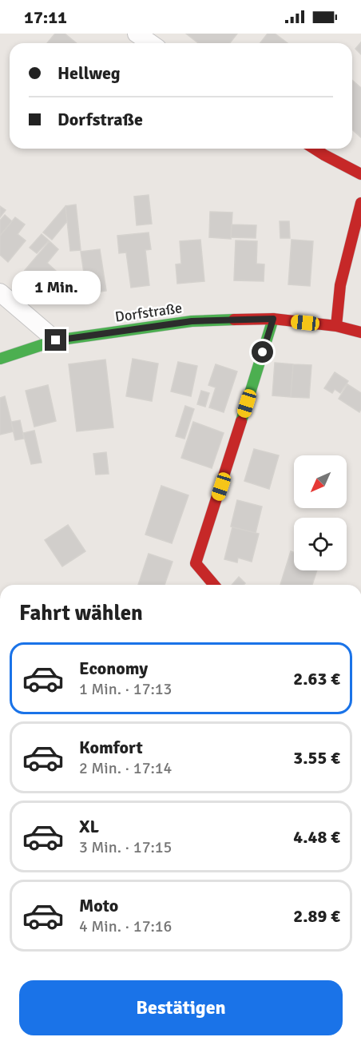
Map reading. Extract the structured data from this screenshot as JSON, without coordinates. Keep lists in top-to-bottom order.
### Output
{
  "streets": {
    "street": ["Dorfstraße"]
  },
  "north": "bottom left",
  "page": {
    "status": "17:11",
    "banner": ["Hellweg", "Dorfstraße"],
    "bubble": "1 Min.",
    "heading": "Fahrt wählen",
    "list": [
      {
        "name": "Economy",
        "note": "1 Min. · 17:13",
        "value": "2.63 €"
      },
      {
        "name": "Komfort",
        "note": "2 Min. · 17:14",
        "value": "3.55 €"
      },
      {
        "name": "XL",
        "note": "3 Min. · 17:15",
        "value": "4.48 €"
      },
      {
        "name": "Moto",
        "note": "4 Min. · 17:16",
        "value": "2.89 €"
      }
    ],
    "buttons": "Bestätigen"
  }
}
